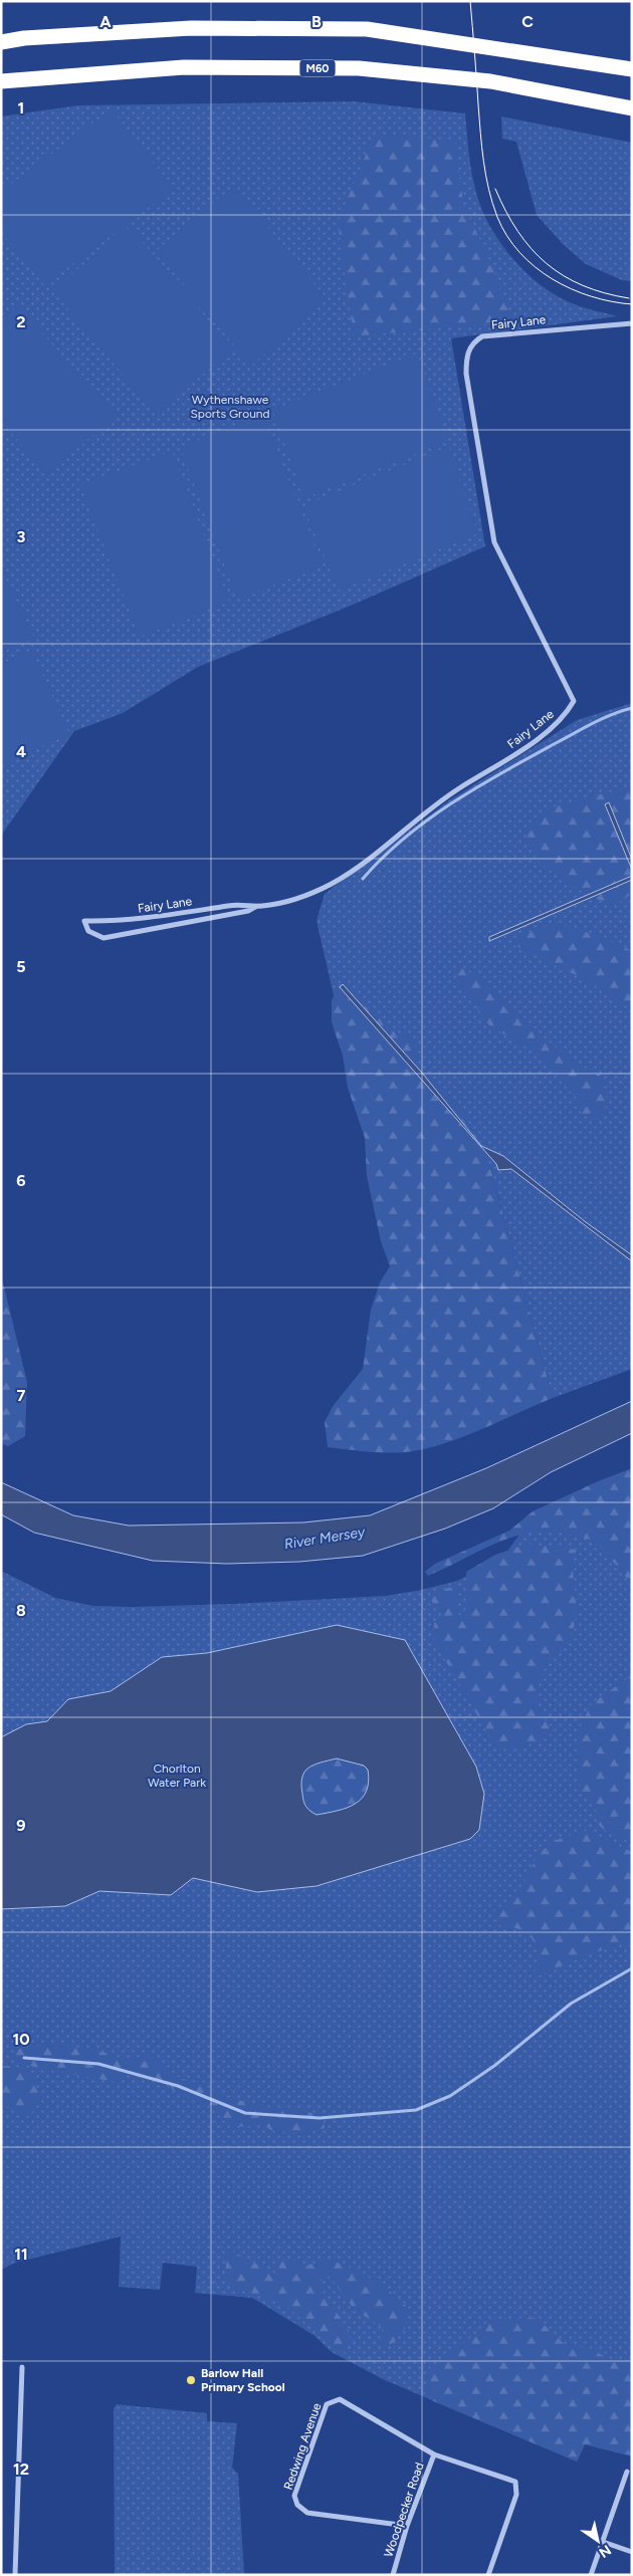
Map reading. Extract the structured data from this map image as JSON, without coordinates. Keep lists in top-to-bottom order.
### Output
{
  "streets": {
    "highway": ["M60"],
    "street": ["Fairy Lane", "Redwing Avenue", "Woodpecker Road"]
  },
  "crossings": [
    ["Redwing Avenue", "Woodpecker Road"]
  ],
  "water": ["River Mersey"],
  "parks": ["Wythenshawe Sports Ground", "Chorlton Water Park"],
  "places": ["Barlow Hall Primary School"],
  "north": "bottom right",
  "grid": {
    "columns": ["A", "B", "C"],
    "rows": [
      "1",
      "2",
      "3",
      "4",
      "5",
      "6",
      "7",
      "8",
      "9",
      "10",
      "11",
      "12"
    ]
  }
}
